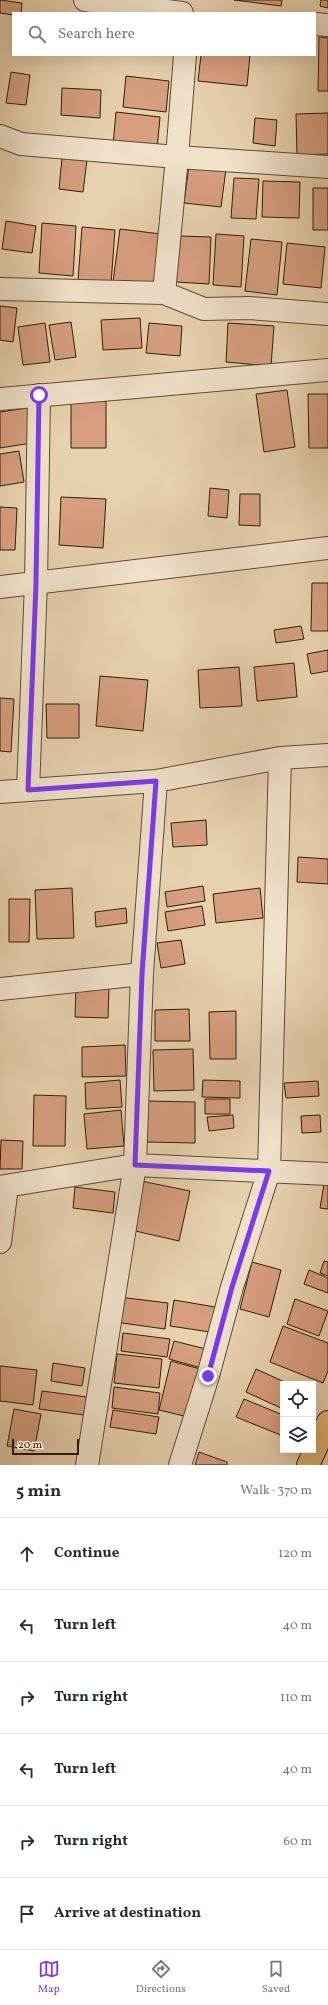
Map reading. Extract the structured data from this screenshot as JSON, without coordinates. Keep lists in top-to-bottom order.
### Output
{
  "scale_bar": "20 m",
  "page": {
    "search": "Search here",
    "scale": "20 m",
    "heading": ["5 min", "Walk · 370 m"],
    "list": [
      ["Continue", "120 m"],
      ["Turn left", "40 m"],
      ["Turn right", "110 m"],
      ["Turn left", "40 m"],
      ["Turn right", "60 m"],
      "Arrive at destination"
    ],
    "nav": ["Map", "Directions", "Saved"]
  }
}
